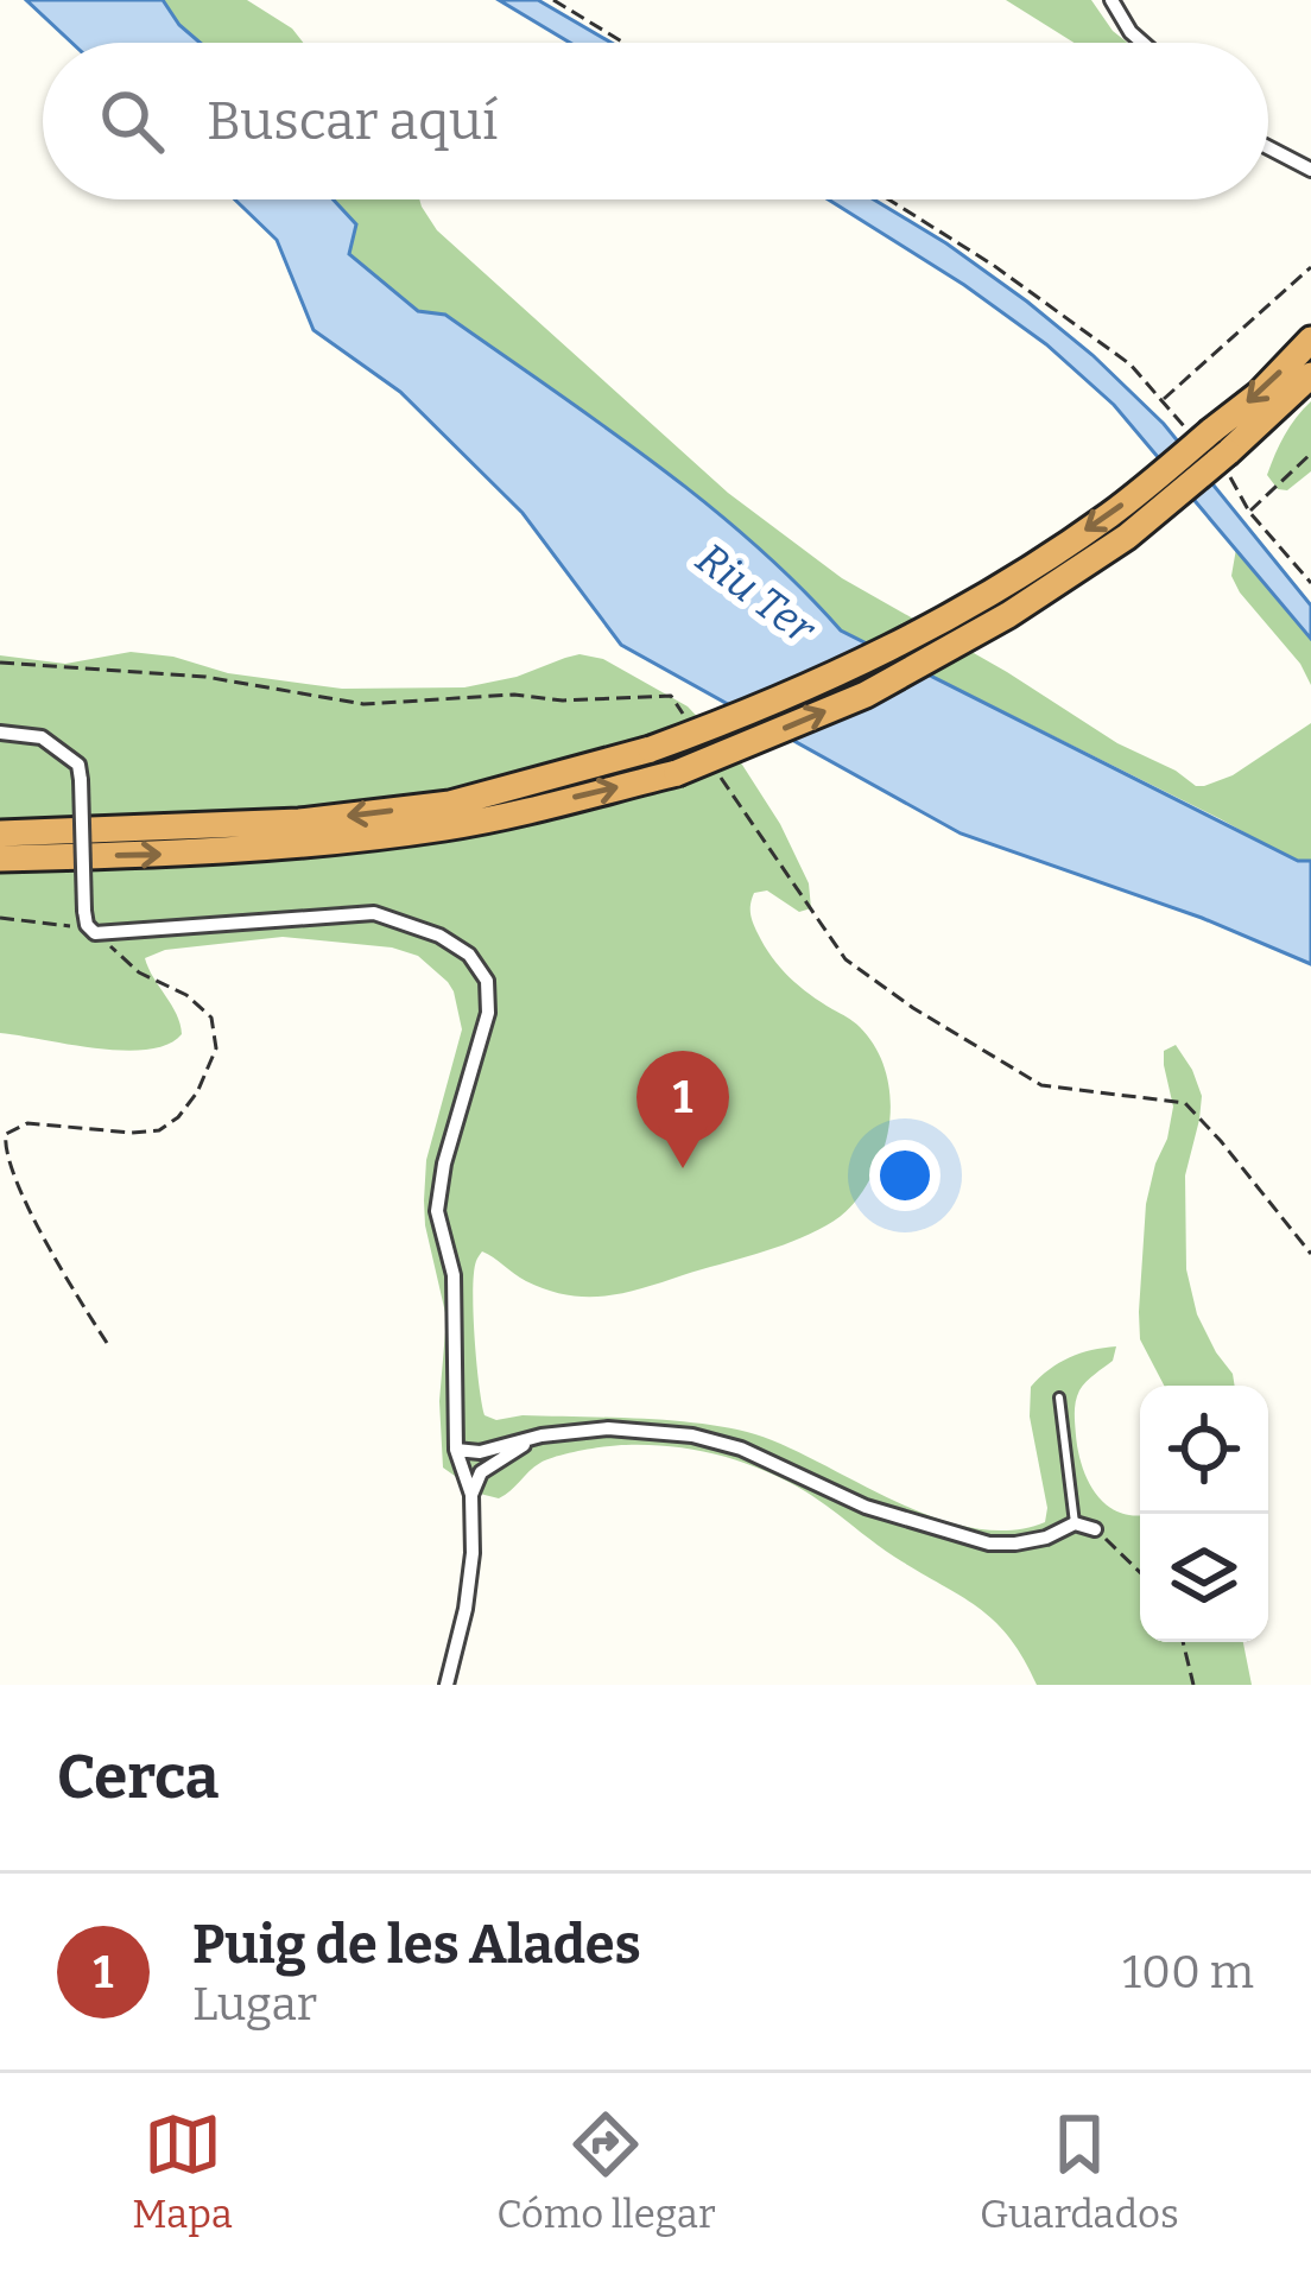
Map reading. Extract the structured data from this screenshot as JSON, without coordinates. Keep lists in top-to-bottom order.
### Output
{
  "water": ["Riu Ter"],
  "page": {
    "search": "Buscar aquí",
    "pins": "1",
    "heading": "Cerca",
    "list": [
      {
        "mark": "1",
        "name": "Puig de les Alades",
        "note": "Lugar",
        "value": "100 m"
      }
    ],
    "nav": ["Mapa", "Cómo llegar", "Guardados"]
  }
}
